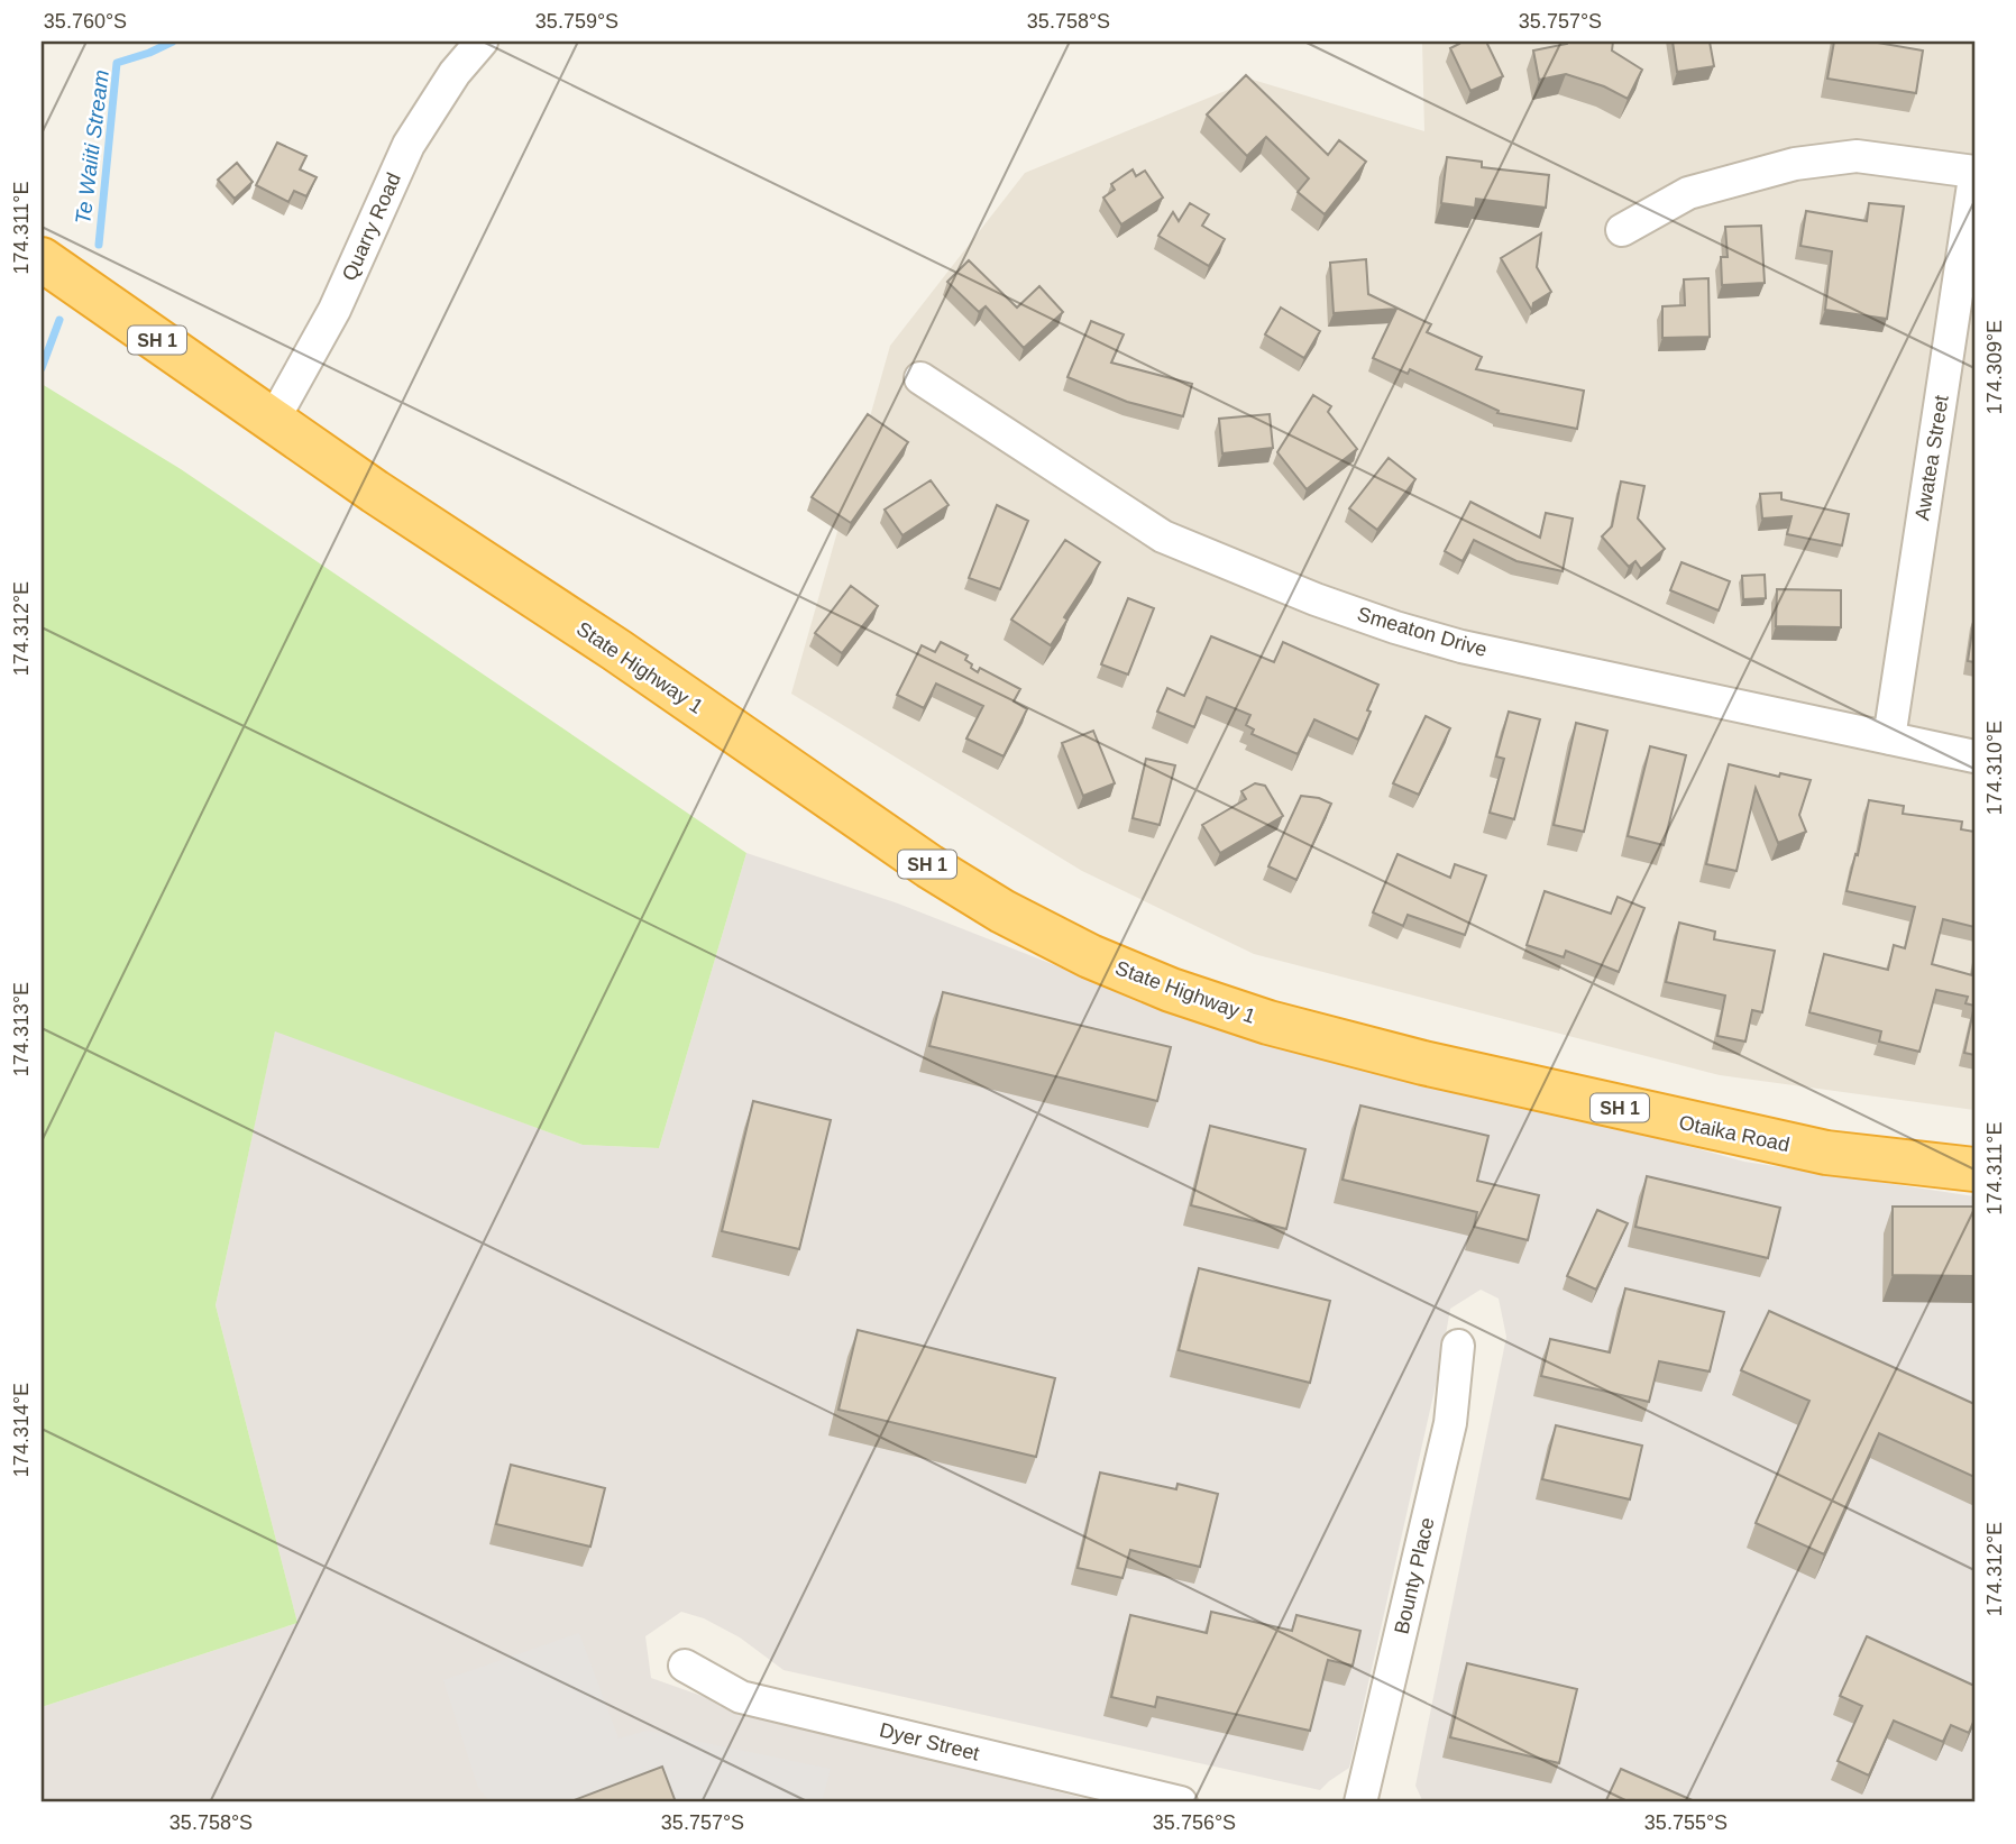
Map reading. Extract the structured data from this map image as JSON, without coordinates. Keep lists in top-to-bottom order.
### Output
{
  "streets": {
    "highway": ["SH 1", "State Highway 1", "Otaika Road"],
    "street": [
      "Quarry Road",
      "Awatea Street",
      "Smeaton Drive",
      "Bounty Place",
      "Dyer Street"
    ]
  },
  "crossings": [
    ["Quarry Road", "State Highway 1"],
    ["Awatea Street", "Smeaton Drive"],
    ["State Highway 1", "Otaika Road"]
  ],
  "water": ["Te Waiiti Stream"],
  "coordinates": [
    "35.760°S",
    "35.759°S",
    "35.758°S",
    "35.757°S",
    "174.311°E",
    "174.309°E",
    "174.312°E",
    "174.310°E",
    "174.313°E",
    "174.314°E",
    "35.756°S",
    "35.755°S"
  ]
}
